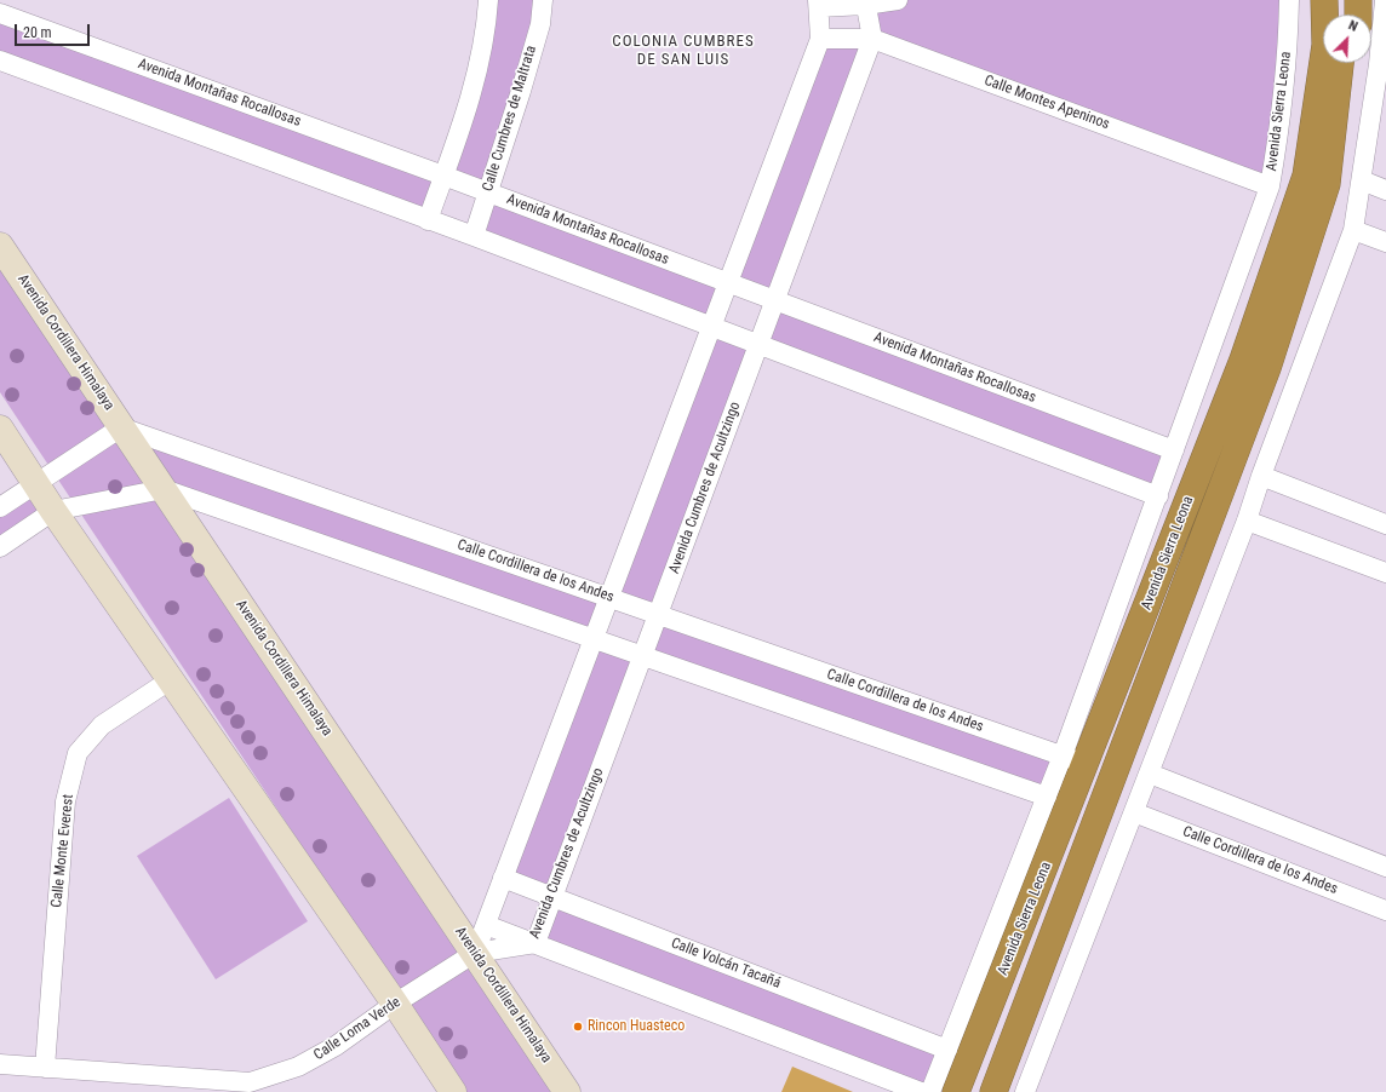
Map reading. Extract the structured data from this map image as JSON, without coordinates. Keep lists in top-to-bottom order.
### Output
{
  "streets": {
    "highway": ["Avenida Sierra Leona"],
    "main road": ["Avenida Cordillera Himalaya"],
    "street": [
      "Avenida Montañas Rocallosas",
      "Calle Montes Apeninos",
      "Calle Cumbres de Maltrata",
      "Avenida Cumbres de Acultzingo",
      "Calle Cordillera de los Andes",
      "Calle Monte Everest",
      "Calle Volcán Tacañá",
      "Calle Loma Verde"
    ]
  },
  "crossings": [
    ["Avenida Montañas Rocallosas", "Avenida Sierra Leona"],
    ["Avenida Montañas Rocallosas", "Calle Cumbres de Maltrata"],
    ["Avenida Montañas Rocallosas", "Avenida Cumbres de Acultzingo"],
    ["Calle Montes Apeninos", "Avenida Sierra Leona"],
    ["Calle Montes Apeninos", "Avenida Cumbres de Acultzingo"],
    ["Avenida Sierra Leona", "Calle Cordillera de los Andes"],
    ["Avenida Sierra Leona", "Calle Volcán Tacañá"],
    ["Avenida Cordillera Himalaya", "Avenida Cumbres de Acultzingo"],
    ["Avenida Cordillera Himalaya", "Calle Cordillera de los Andes"],
    ["Avenida Cordillera Himalaya", "Calle Loma Verde"],
    ["Avenida Cumbres de Acultzingo", "Calle Cordillera de los Andes"],
    ["Avenida Cumbres de Acultzingo", "Calle Volcán Tacañá"],
    ["Avenida Cumbres de Acultzingo", "Calle Loma Verde"],
    ["Calle Monte Everest", "Calle Loma Verde"]
  ],
  "districts": ["COLONIA CUMBRES DE SAN LUIS"],
  "places": ["Rincon Huasteco"],
  "scale_bar": "20 m",
  "north": "top right"
}
